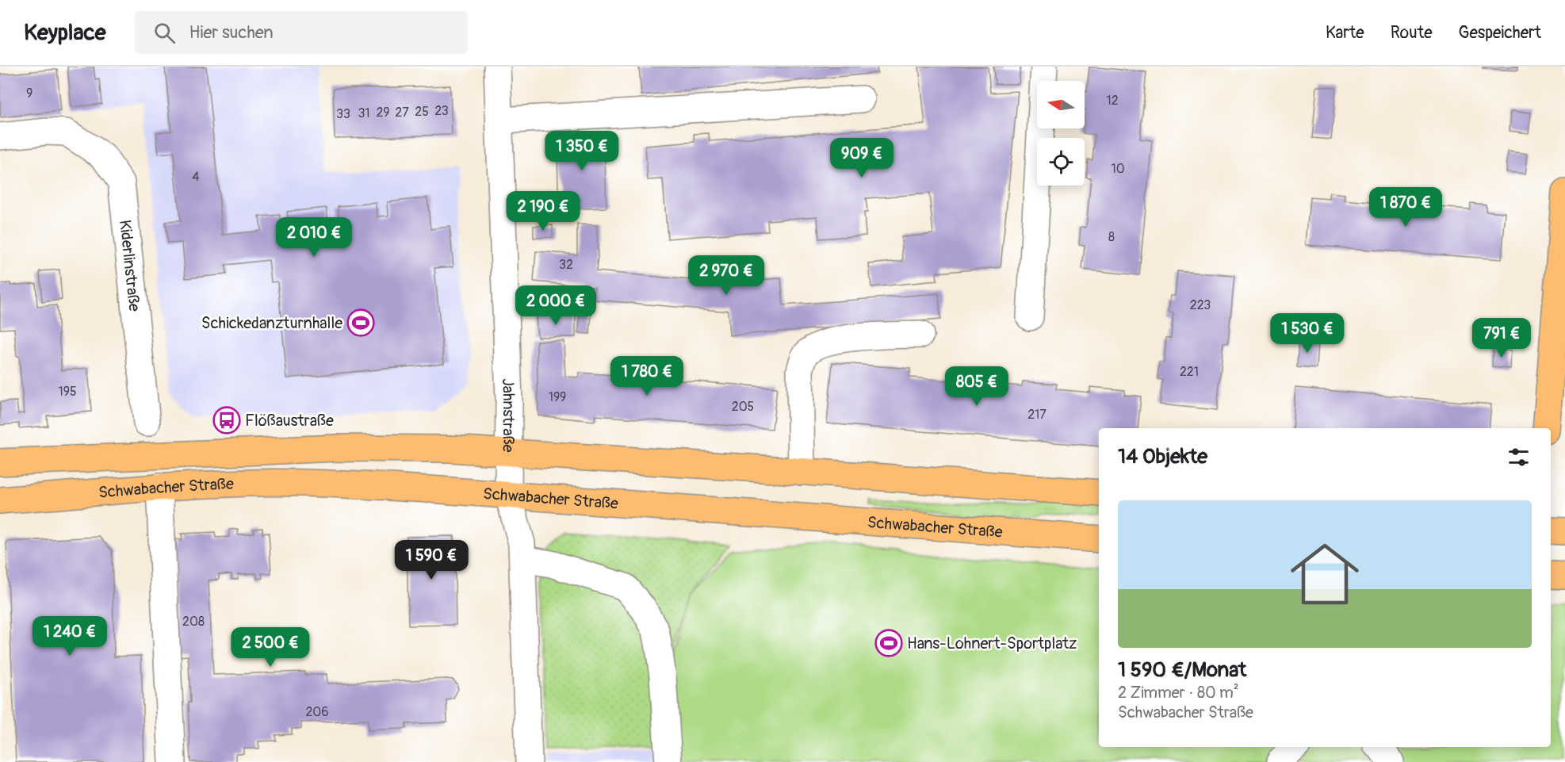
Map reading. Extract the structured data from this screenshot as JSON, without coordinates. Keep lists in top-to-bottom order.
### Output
{
  "streets": {
    "main road": ["Schwabacher Straße"],
    "street": ["Kiderlinstraße", "Jahnstraße"]
  },
  "crossings": [
    ["Jahnstraße", "Schwabacher Straße"]
  ],
  "places": {
    "sports": ["Schickedanzturnhalle", "Hans-Lohnert-Sportplatz"],
    "bus stop": ["Flößaustraße"]
  },
  "house_numbers": [
    "9",
    "12",
    "23",
    "25",
    "29",
    "27",
    "31",
    "33",
    "10",
    "4",
    "8",
    "32",
    "223",
    "221",
    "195",
    "199",
    "205",
    "217",
    "208",
    "206"
  ],
  "north": "left",
  "page": {
    "header": "Keyplace",
    "search": "Hier suchen",
    "nav": ["Karte", "Route", "Gespeichert"],
    "price": [
      "1 350 €",
      "909 €",
      "1 870 €",
      "2 190 €",
      "2 010 €",
      "2 970 €",
      "2 000 €",
      "1 530 €",
      "791 €",
      "1 780 €",
      "805 €",
      "1 590 €",
      "1 240 €",
      "2 500 €"
    ],
    "heading": "14 Objekte",
    "list": [
      {
        "name": "1 590 €/Monat",
        "note": "2 Zimmer · 80 m² · Schwabacher Straße"
      }
    ]
  }
}
